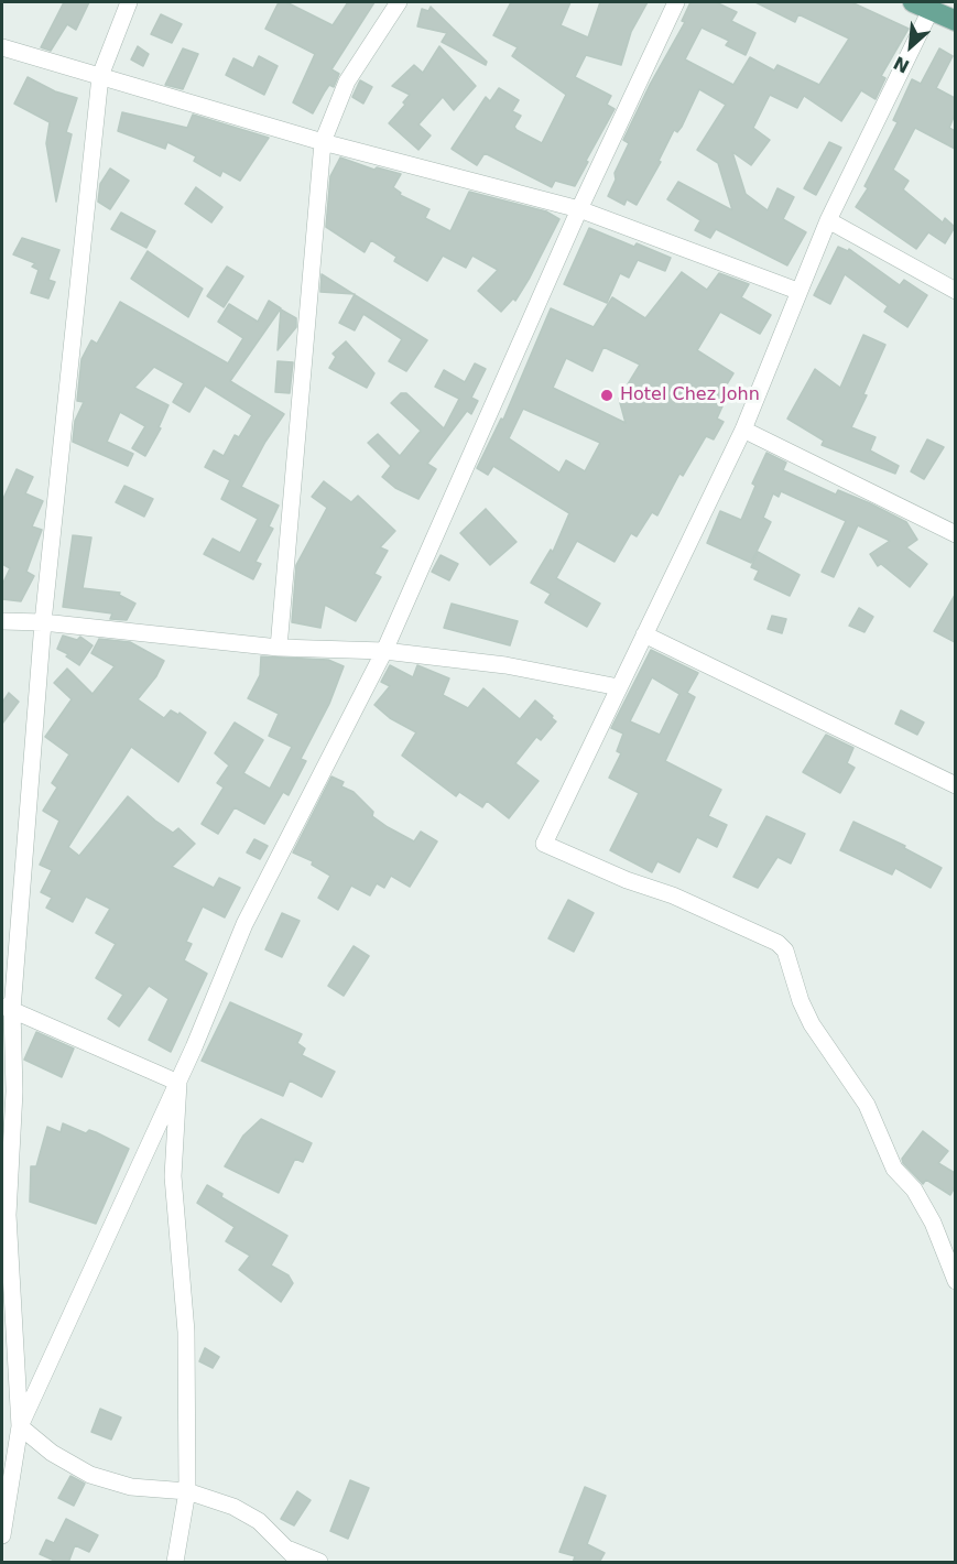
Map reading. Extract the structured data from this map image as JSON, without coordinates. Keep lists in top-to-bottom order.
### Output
{
  "places": ["Hotel Chez John"],
  "north": "bottom left"
}
